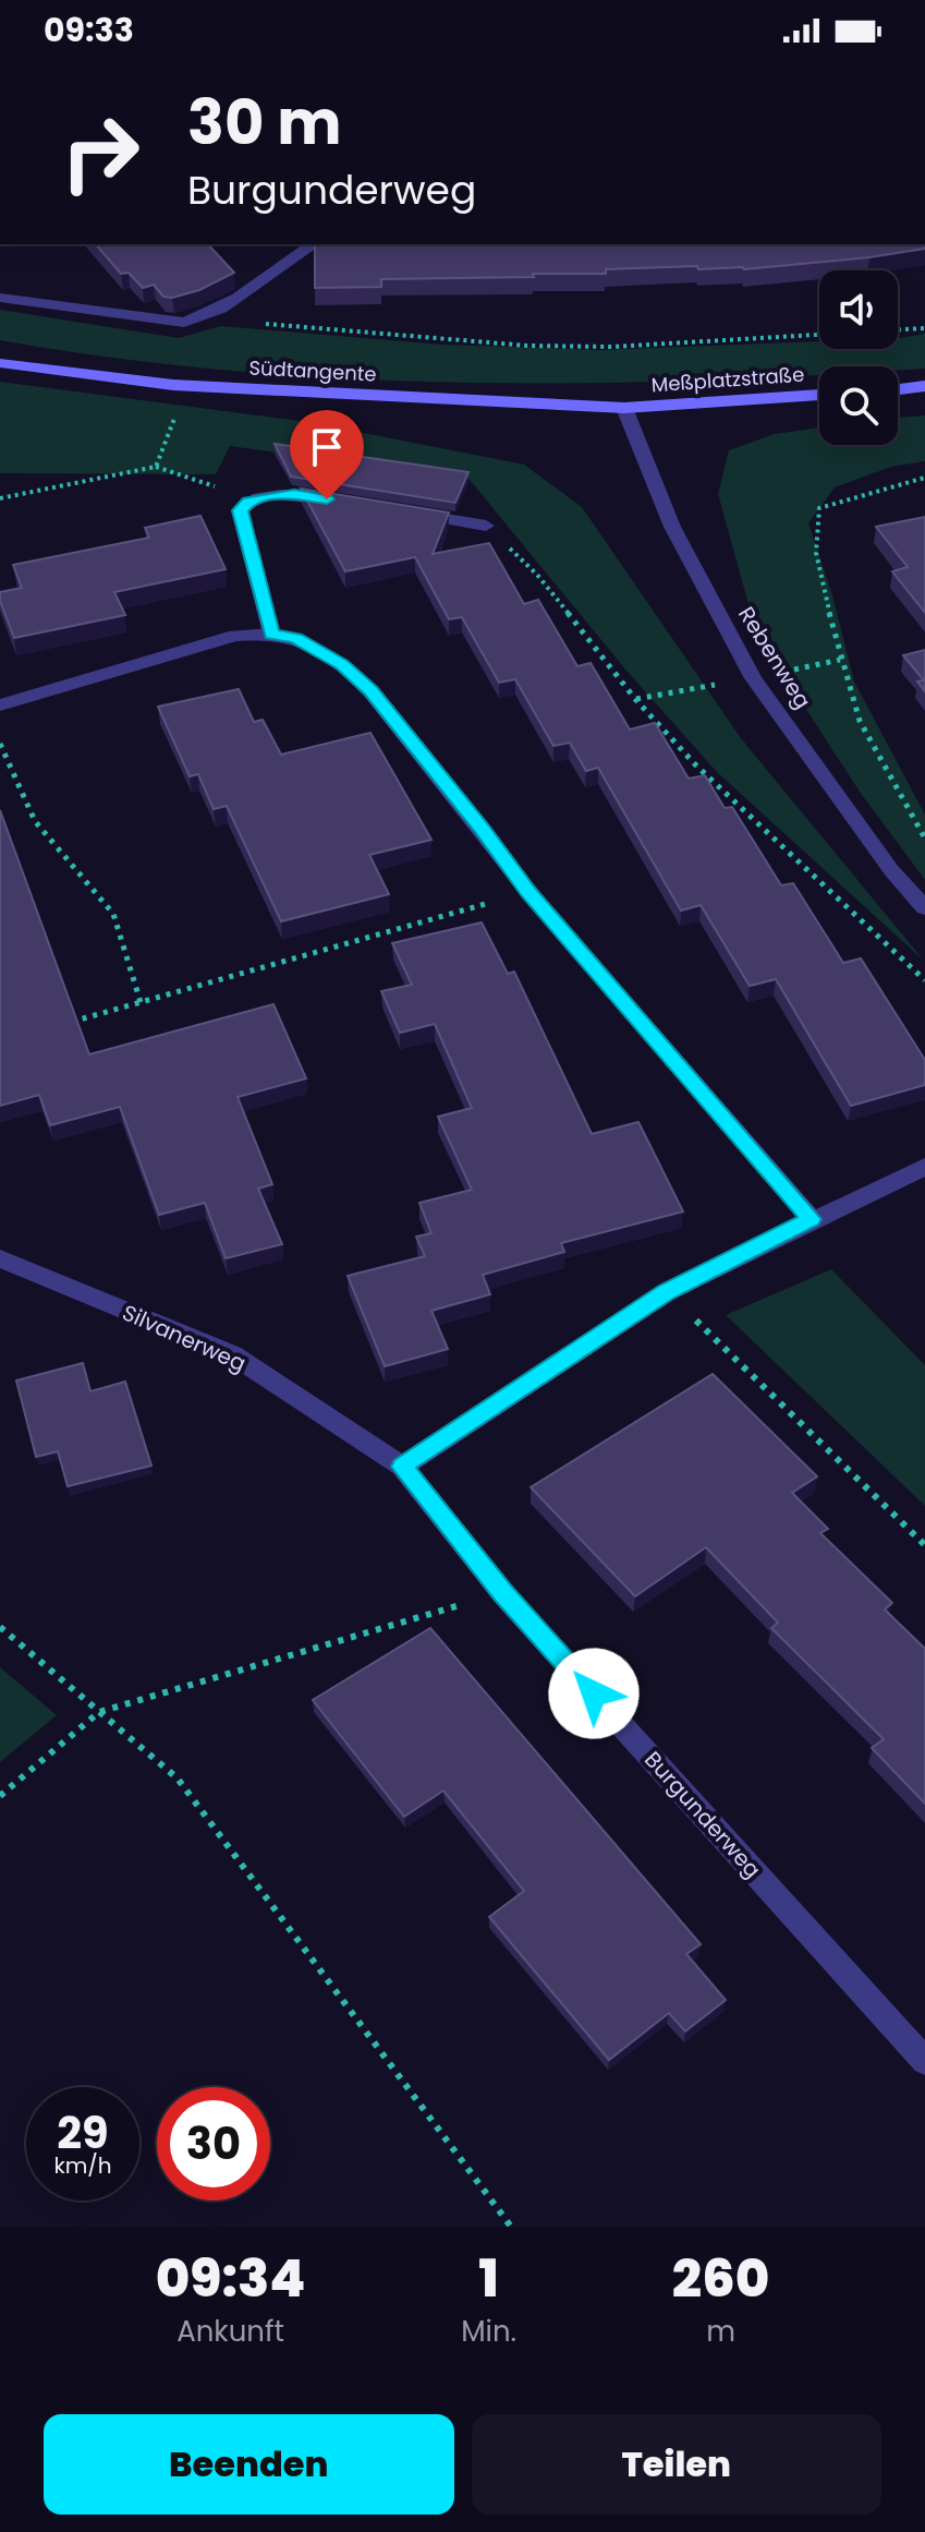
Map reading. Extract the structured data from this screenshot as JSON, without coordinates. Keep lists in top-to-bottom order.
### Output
{
  "streets": {
    "main road": ["Südtangente", "Meßplatzstraße"],
    "street": ["Rebenweg", "Silvanerweg", "Burgunderweg"]
  },
  "crossings": [
    ["Südtangente", "Meßplatzstraße"],
    ["Südtangente", "Rebenweg"],
    ["Meßplatzstraße", "Rebenweg"],
    ["Silvanerweg", "Burgunderweg"]
  ],
  "page": {
    "status": "09:33",
    "turn": ["30 m", "Burgunderweg"],
    "speed": "29 km/h",
    "limit": "30",
    "eta": [
      "09:34",
      "Ankunft",
      "1",
      "Min.",
      "260",
      "m"
    ],
    "buttons": ["Beenden", "Teilen"]
  }
}
